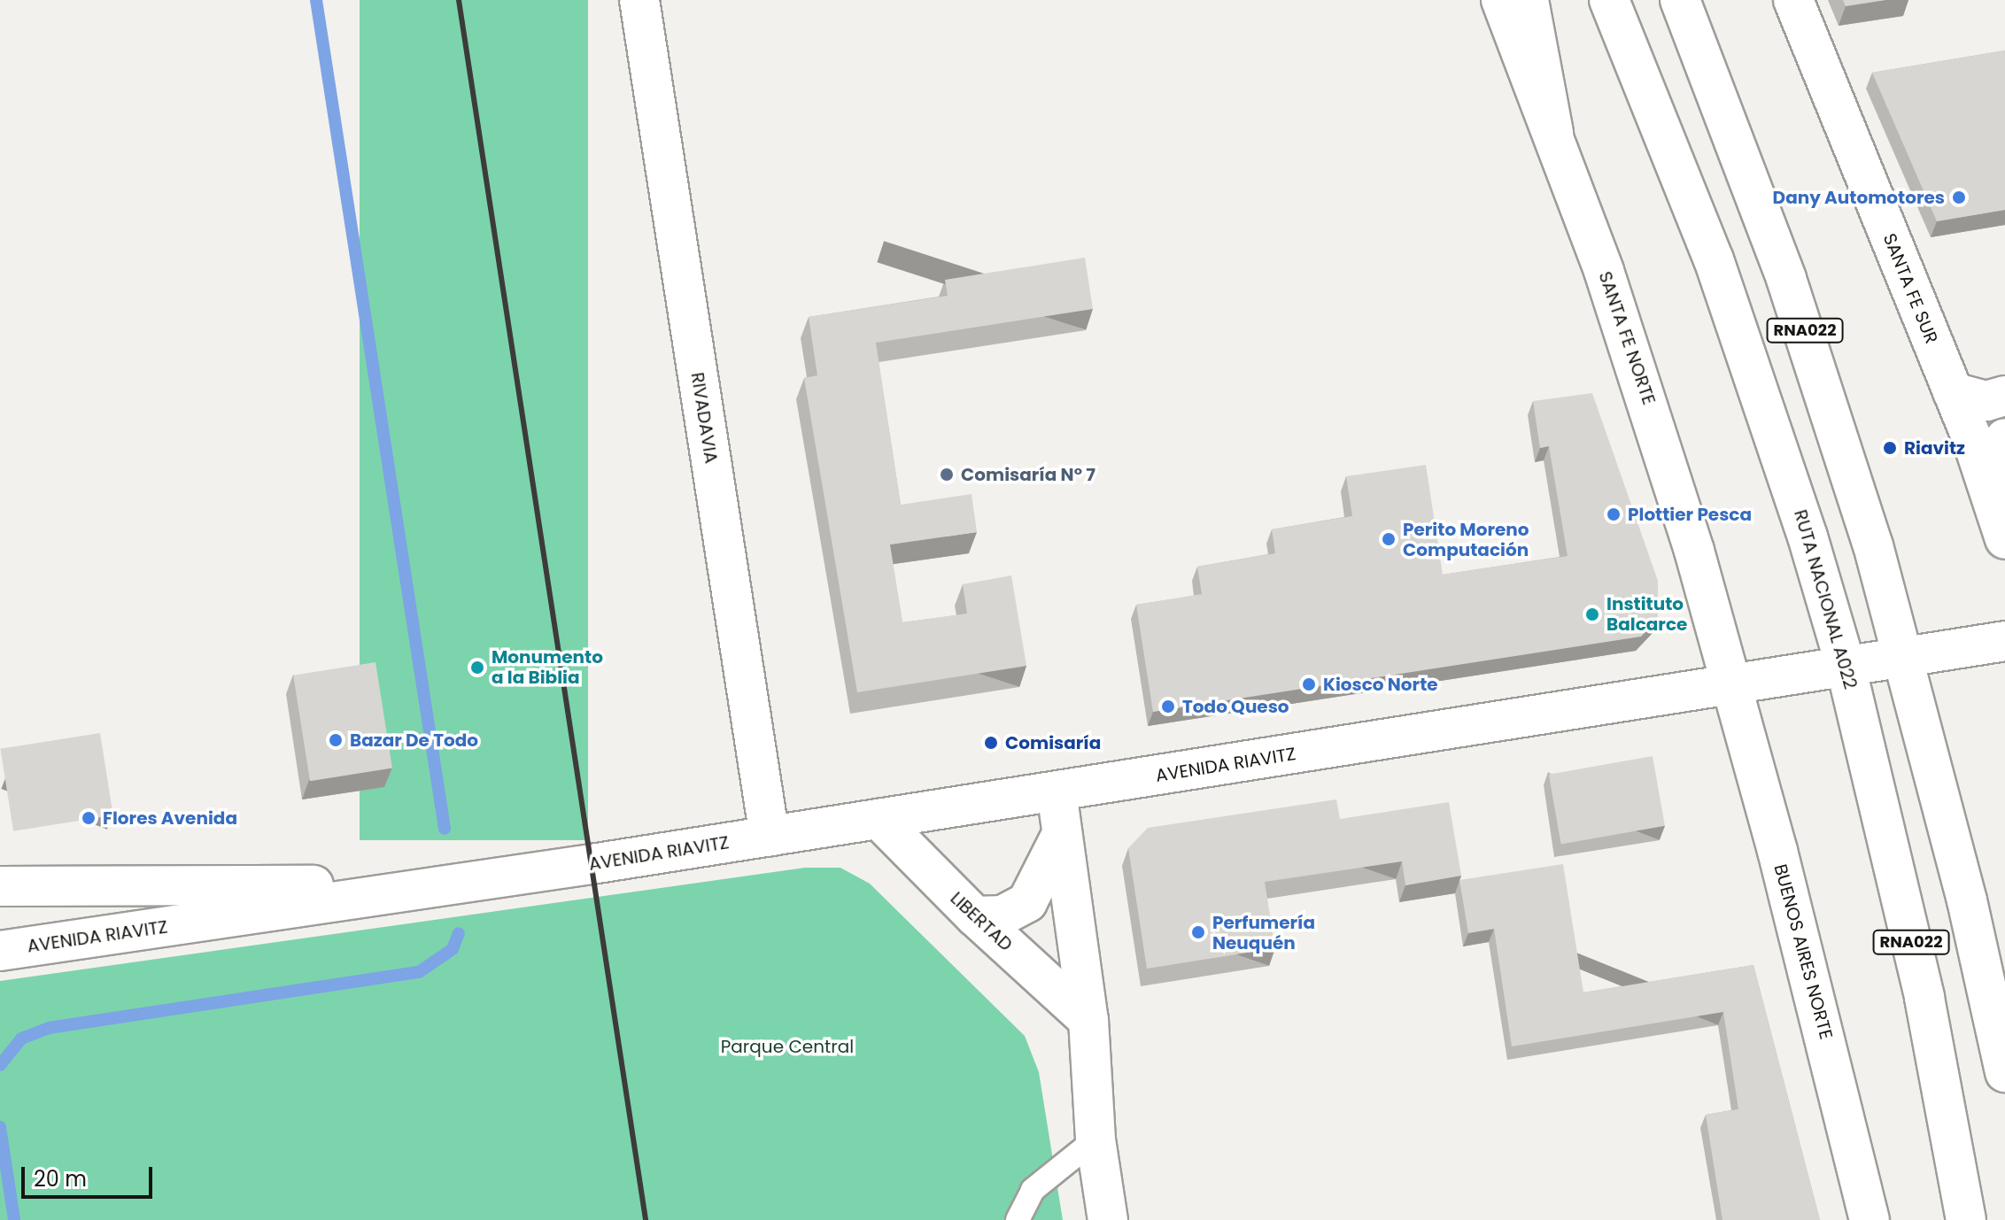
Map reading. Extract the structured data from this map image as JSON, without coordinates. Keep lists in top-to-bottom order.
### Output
{
  "streets": {
    "main road": [
      "SANTA FE SUR",
      "RNA022",
      "SANTA FE NORTE",
      "RIVADAVIA",
      "RUTA NACIONAL A022",
      "AVENIDA RIAVITZ",
      "LIBERTAD",
      "BUENOS AIRES NORTE"
    ]
  },
  "crossings": [
    ["RNA022", "AVENIDA RIAVITZ"],
    ["SANTA FE NORTE", "AVENIDA RIAVITZ"],
    ["SANTA FE NORTE", "BUENOS AIRES NORTE"],
    ["RIVADAVIA", "AVENIDA RIAVITZ"],
    ["RUTA NACIONAL A022", "AVENIDA RIAVITZ"],
    ["AVENIDA RIAVITZ", "LIBERTAD"],
    ["AVENIDA RIAVITZ", "BUENOS AIRES NORTE"]
  ],
  "parks": ["Parque Central"],
  "places": [
    "Dany Automotores",
    "Riavitz",
    "Comisaría N° 7",
    "Plottier Pesca",
    "Perito Moreno Computación",
    "Instituto Balcarce",
    "Monumento a la Biblia",
    "Kiosco Norte",
    "Todo Queso",
    "Bazar De Todo",
    "Comisaría",
    "Flores Avenida",
    "Perfumería Neuquén"
  ],
  "scale_bar": "20 m"
}
